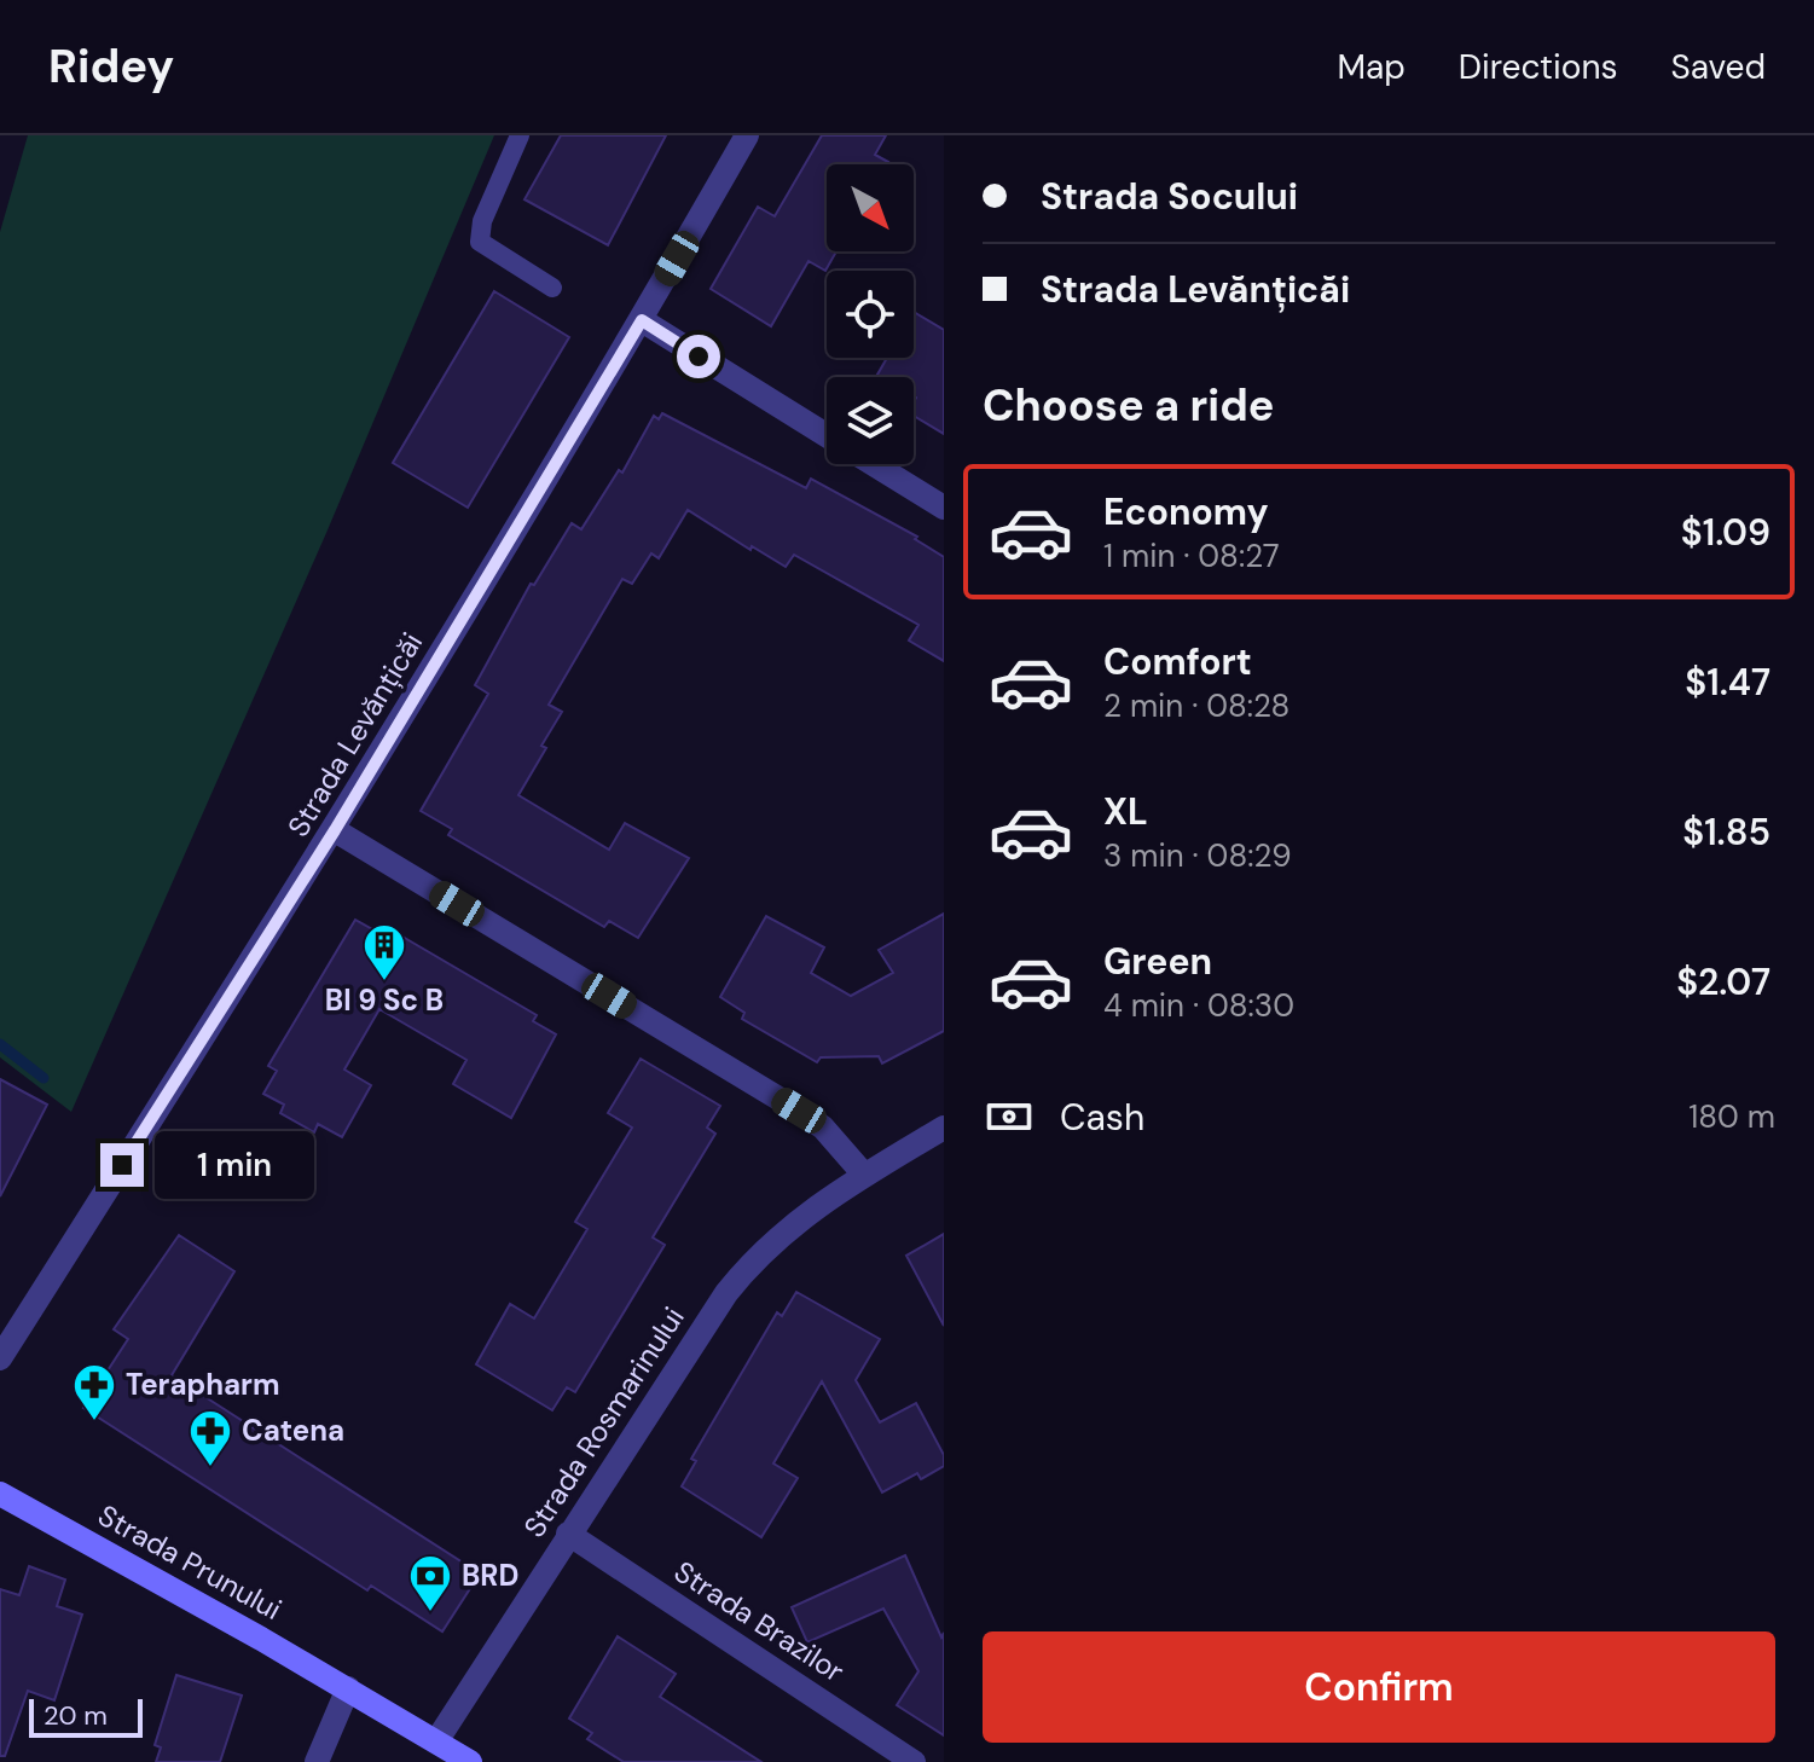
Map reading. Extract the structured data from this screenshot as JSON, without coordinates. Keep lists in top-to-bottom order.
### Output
{
  "streets": {
    "street": [
      "Strada Levănțicăi",
      "Strada Rosmarinului",
      "Strada Prunului",
      "Strada Brazilor"
    ]
  },
  "crossings": [
    ["Strada Rosmarinului", "Strada Prunului"],
    ["Strada Rosmarinului", "Strada Brazilor"]
  ],
  "places": {
    "building": ["Bl 9 Sc B"],
    "pharmacy": ["Terapharm", "Catena"],
    "bank": ["BRD"]
  },
  "scale_bar": "20 m",
  "north": "bottom right",
  "page": {
    "header": "Ridey",
    "nav": ["Map", "Directions", "Saved"],
    "banner": ["Strada Socului", "Strada Levănțicăi"],
    "heading": "Choose a ride",
    "list": [
      {
        "name": "Economy",
        "note": "1 min · 08:27",
        "value": "$1.09"
      },
      {
        "name": "Comfort",
        "note": "2 min · 08:28",
        "value": "$1.47"
      },
      {
        "name": "XL",
        "note": "3 min · 08:29",
        "value": "$1.85"
      },
      {
        "name": "Green",
        "note": "4 min · 08:30",
        "value": "$2.07"
      }
    ],
    "pay": ["Cash", "180 m"],
    "bubble": "1 min",
    "buttons": "Confirm",
    "scale": "20 m"
  }
}
